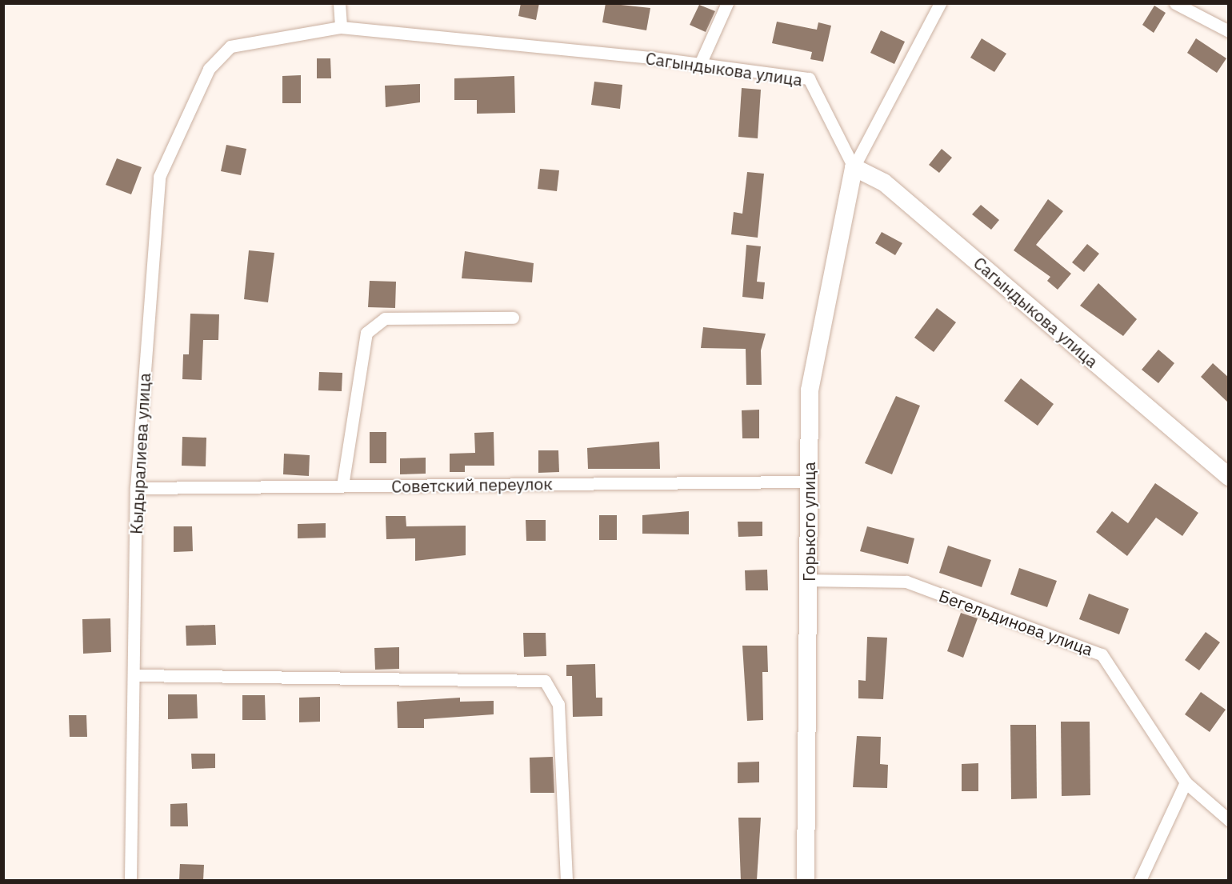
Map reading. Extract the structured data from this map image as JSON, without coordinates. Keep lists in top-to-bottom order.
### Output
{
  "streets": {
    "street": [
      "Сагындыкова улица",
      "Кыдыралиева улица",
      "Советский переулок",
      "Горького улица",
      "Бегельдинова улица"
    ]
  },
  "crossings": [
    ["Сагындыкова улица", "Кыдыралиева улица"],
    ["Сагындыкова улица", "Горького улица"],
    ["Кыдыралиева улица", "Советский переулок"],
    ["Советский переулок", "Горького улица"],
    ["Горького улица", "Бегельдинова улица"]
  ]
}
